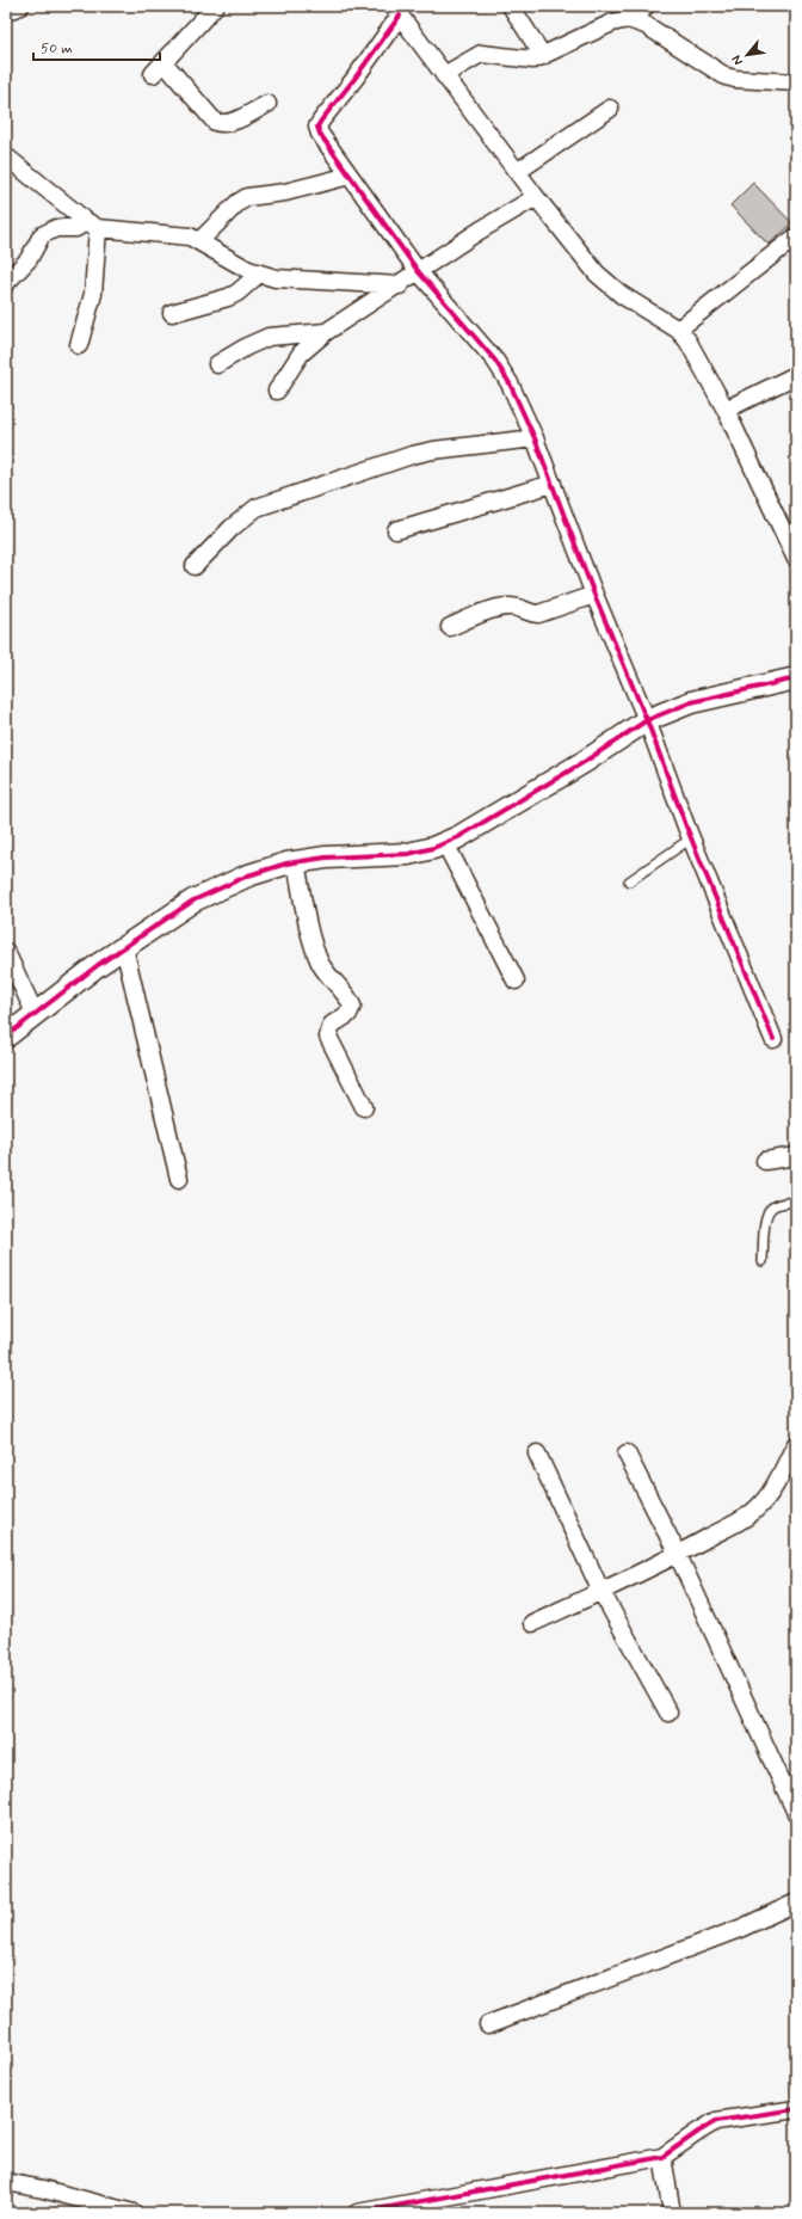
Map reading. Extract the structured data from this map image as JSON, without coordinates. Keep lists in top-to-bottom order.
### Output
{
  "scale_bar": "50 m",
  "north": "bottom left"
}
